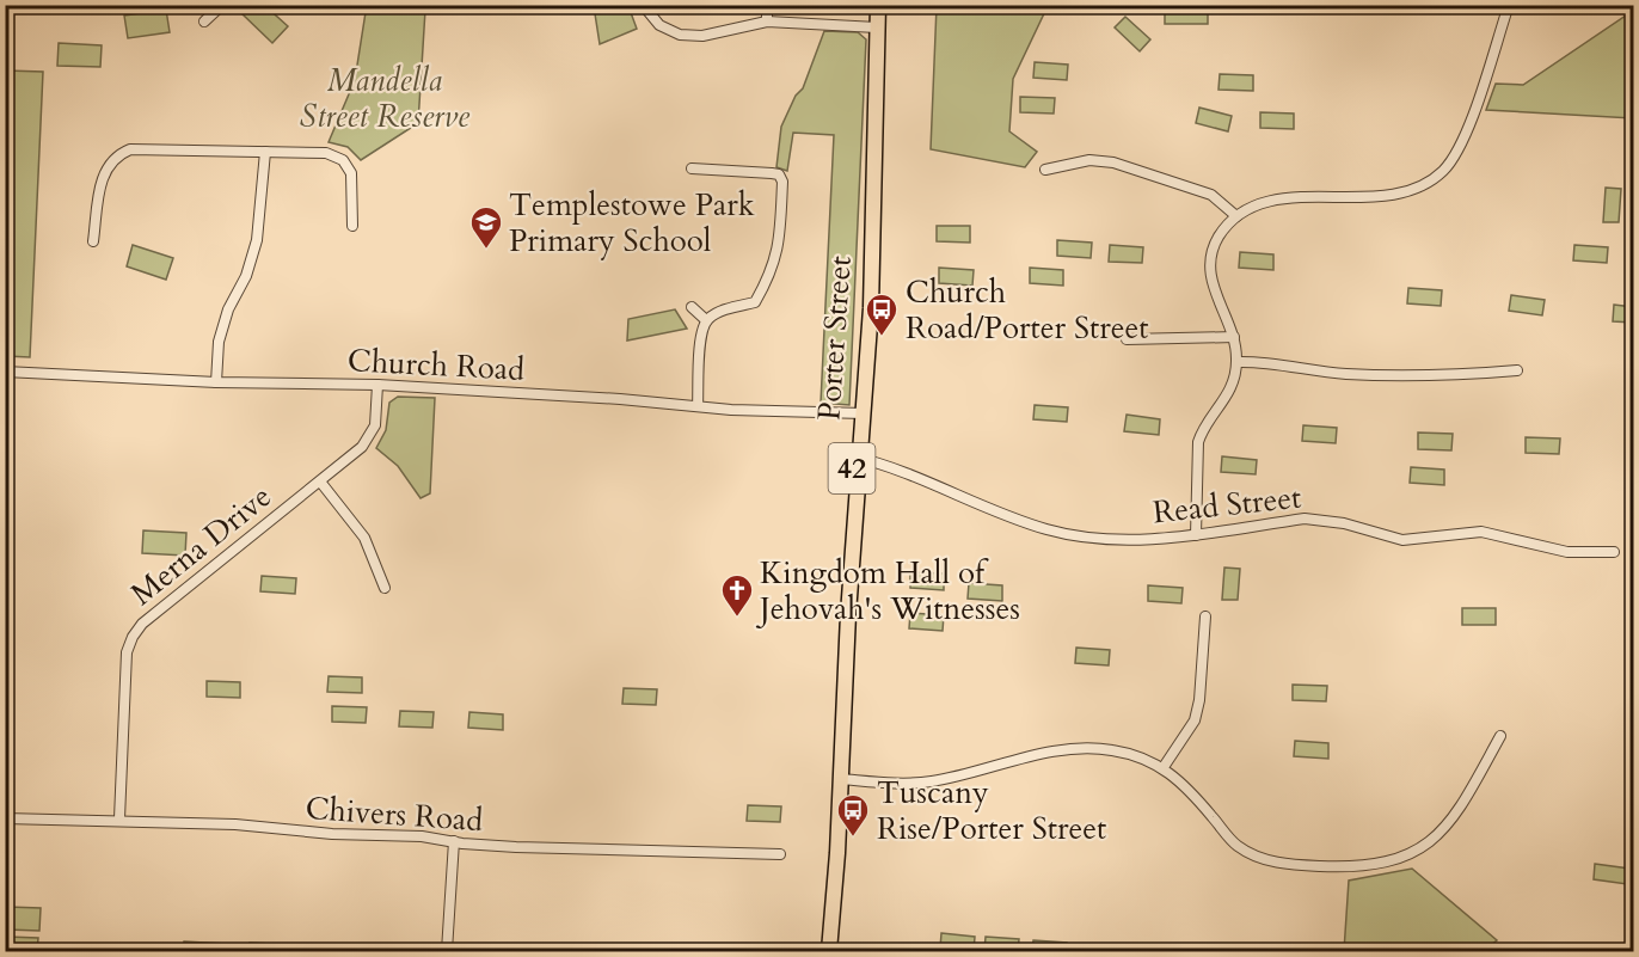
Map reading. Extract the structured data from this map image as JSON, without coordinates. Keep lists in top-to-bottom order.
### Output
{
  "streets": {
    "main road": ["Porter Street", "42"],
    "street": [
      "Church Road",
      "Read Street",
      "Merna Drive",
      "Chivers Road"
    ]
  },
  "crossings": [
    ["Porter Street", "Church Road"],
    ["Porter Street", "Read Street"],
    ["Church Road", "Merna Drive"],
    ["Merna Drive", "Chivers Road"]
  ],
  "parks": ["Mandella Street Reserve"],
  "places": {
    "school or university": ["Templestowe Park Primary School"],
    "bus stop": ["Church Road/Porter Street", "Tuscany Rise/Porter Street"],
    "church": ["Kingdom Hall of Jehovah's Witnesses"]
  }
}
